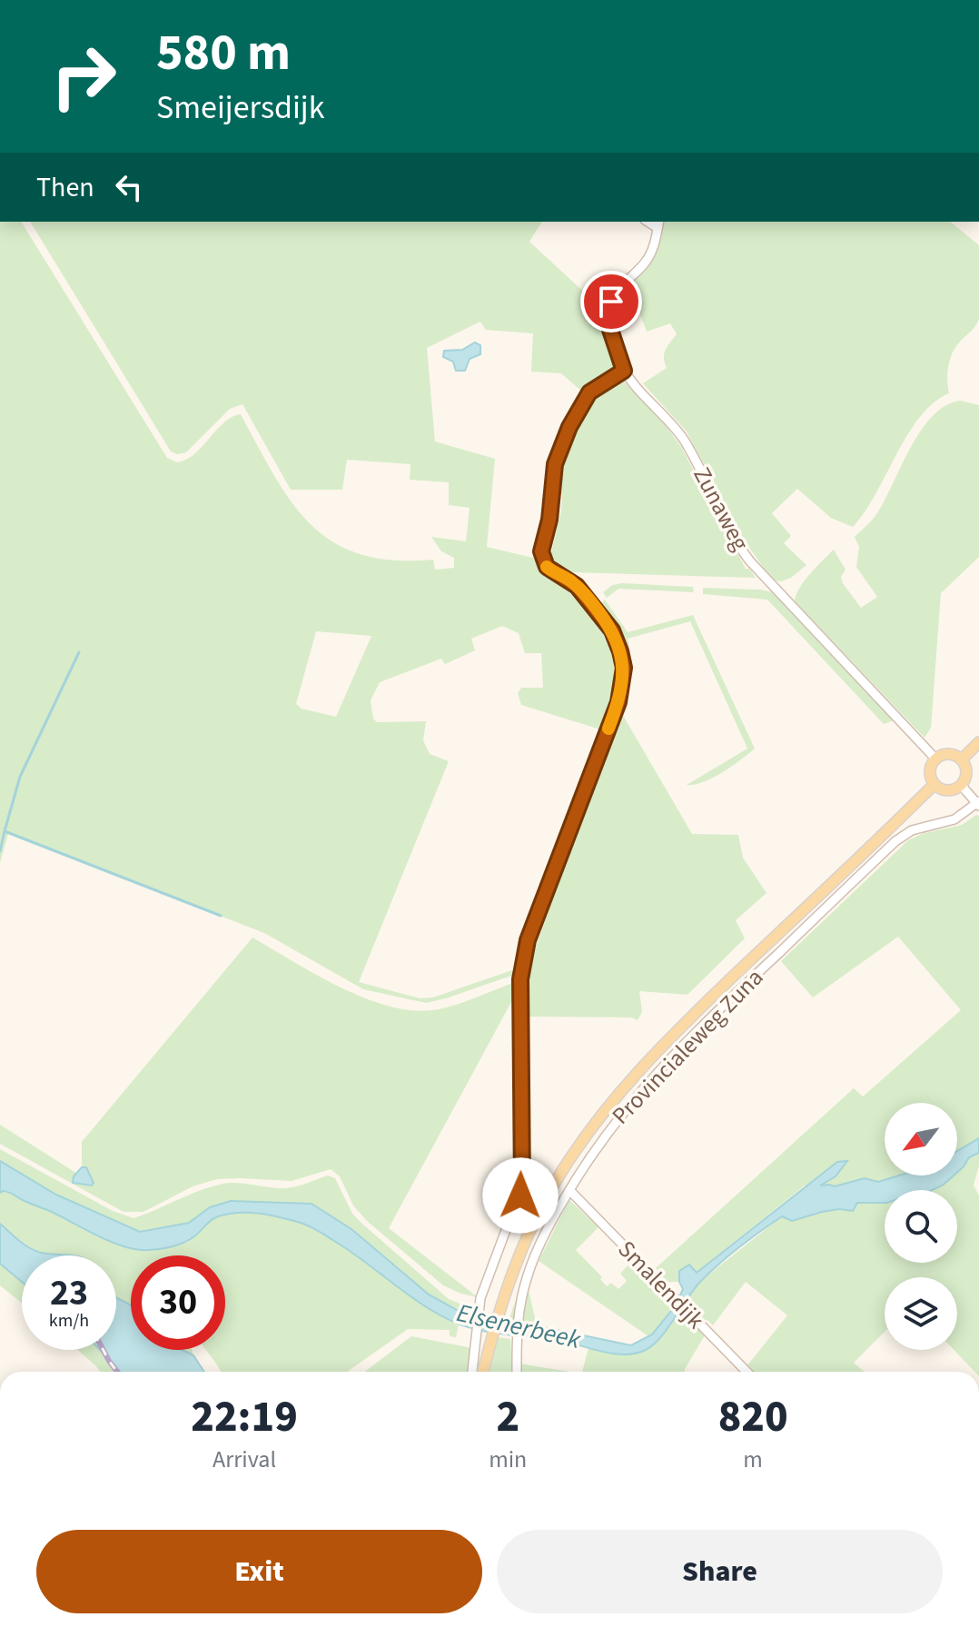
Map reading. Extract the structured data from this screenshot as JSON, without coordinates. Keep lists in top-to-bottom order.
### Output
{
  "streets": {
    "main road": ["Provincialeweg Zuna"],
    "street": ["Zunaweg", "Smalendijk"]
  },
  "crossings": [
    ["Zunaweg", "Provincialeweg Zuna"],
    ["Provincialeweg Zuna", "Smalendijk"]
  ],
  "water": ["Elsenerbeek"],
  "north": "bottom left",
  "page": {
    "turn": ["580 m", "Smeijersdijk"],
    "then": "Then",
    "speed": "23 km/h",
    "limit": "30",
    "eta": [
      "22:19",
      "Arrival",
      "2",
      "min",
      "820",
      "m"
    ],
    "buttons": ["Exit", "Share"]
  }
}
